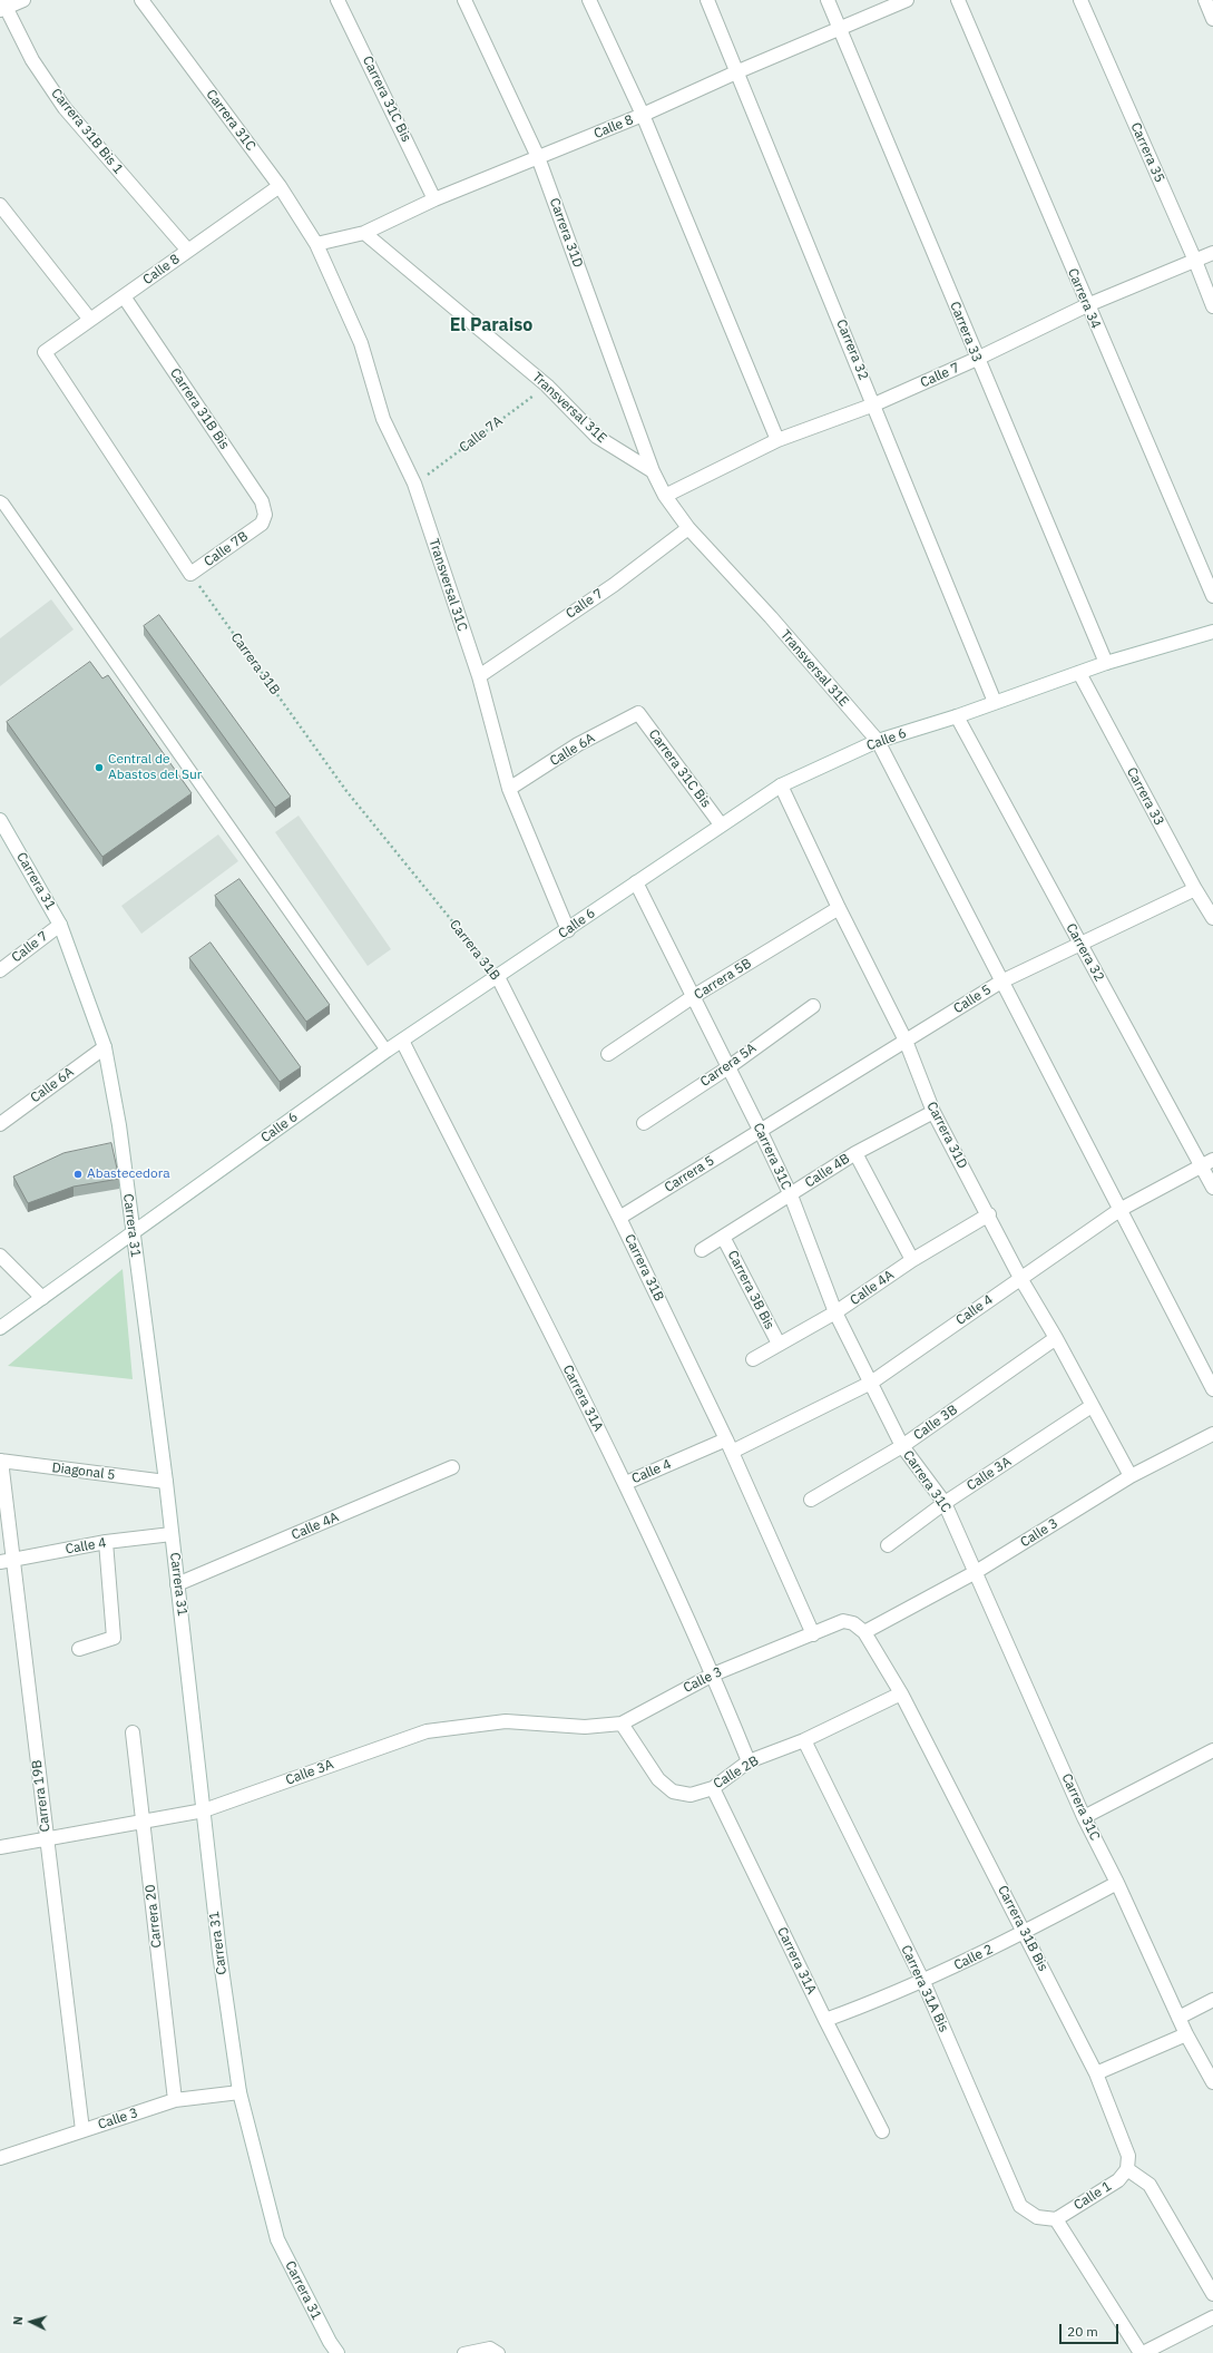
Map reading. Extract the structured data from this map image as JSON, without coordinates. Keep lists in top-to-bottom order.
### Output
{
  "streets": {
    "street": [
      "Carrera 31C Bis",
      "Carrera 31C",
      "Calle 8",
      "Carrera 31B Bis 1",
      "Carrera 35",
      "Carrera 31D",
      "Carrera 34",
      "Carrera 33",
      "Carrera 32",
      "Calle 7",
      "Transversal 31E",
      "Carrera 31B Bis",
      "Calle 7B",
      "Transversal 31C",
      "Carrera 31B",
      "Calle 6",
      "Calle 6A",
      "Carrera 31",
      "Carrera 5B",
      "Calle 5",
      "Carrera 5A",
      "Calle 4B",
      "Carrera 5",
      "Calle 4A",
      "Carrera 3B Bis",
      "Calle 4",
      "Carrera 31A",
      "Calle 3B",
      "Diagonal 5",
      "Calle 3A",
      "Calle 3",
      "Calle 2B",
      "Carrera 19B",
      "Carrera 20",
      "Calle 2",
      "Carrera 31A Bis",
      "Calle 1"
    ],
    "path": ["Calle 7A"]
  },
  "crossings": [
    ["Carrera 31C Bis", "Calle 8"],
    ["Carrera 31C Bis", "Calle 6"],
    ["Carrera 31C Bis", "Calle 6A"],
    ["Carrera 31C", "Calle 8"],
    ["Carrera 31C", "Transversal 31C"],
    ["Carrera 31C", "Calle 6"],
    ["Carrera 31C", "Carrera 5B"],
    ["Carrera 31C", "Calle 5"],
    ["Carrera 31C", "Carrera 5A"],
    ["Carrera 31C", "Calle 4B"],
    ["Carrera 31C", "Carrera 5"],
    ["Carrera 31C", "Calle 4A"],
    ["Carrera 31C", "Calle 4"],
    ["Carrera 31C", "Calle 3B"],
    ["Carrera 31C", "Calle 3A"],
    ["Carrera 31C", "Calle 3"],
    ["Carrera 31C", "Calle 2"],
    ["Calle 8", "Carrera 31B Bis 1"],
    ["Calle 8", "Carrera 31D"],
    ["Calle 8", "Carrera 33"],
    ["Calle 8", "Carrera 32"],
    ["Calle 8", "Transversal 31E"],
    ["Calle 8", "Carrera 31B Bis"],
    ["Calle 8", "Calle 7B"],
    ["Calle 8", "Transversal 31C"],
    ["Calle 8", "Carrera 31B"],
    ["Carrera 35", "Calle 7"],
    ["Carrera 31D", "Transversal 31E"],
    ["Carrera 31D", "Calle 6"],
    ["Carrera 31D", "Carrera 5B"],
    ["Carrera 31D", "Calle 5"],
    ["Carrera 31D", "Calle 4B"],
    ["Carrera 31D", "Calle 4A"],
    ["Carrera 31D", "Calle 4"],
    ["Carrera 31D", "Calle 3B"],
    ["Carrera 31D", "Calle 3A"],
    ["Carrera 31D", "Calle 3"],
    ["Carrera 34", "Calle 7"],
    ["Carrera 33", "Calle 7"],
    ["Carrera 33", "Calle 6"],
    ["Carrera 33", "Calle 5"],
    ["Carrera 32", "Calle 7"],
    ["Carrera 32", "Calle 6"],
    ["Carrera 32", "Calle 5"],
    ["Carrera 32", "Calle 4"],
    ["Calle 7", "Transversal 31E"],
    ["Calle 7", "Transversal 31C"],
    ["Calle 7", "Carrera 31"],
    ["Transversal 31E", "Calle 7A"],
    ["Transversal 31E", "Calle 6"],
    ["Carrera 31B Bis", "Calle 7B"],
    ["Carrera 31B Bis", "Calle 3"],
    ["Carrera 31B Bis", "Calle 2B"],
    ["Carrera 31B Bis", "Calle 2"],
    ["Carrera 31B Bis", "Calle 1"],
    ["Calle 7A", "Transversal 31C"],
    ["Calle 7B", "Carrera 31B"],
    ["Transversal 31C", "Calle 6"],
    ["Transversal 31C", "Calle 6A"],
    ["Carrera 31B", "Calle 6"],
    ["Carrera 31B", "Carrera 5"],
    ["Carrera 31B", "Calle 4"],
    ["Carrera 31B", "Calle 3"],
    ["Calle 6", "Carrera 31"],
    ["Calle 6", "Carrera 31A"],
    ["Calle 6A", "Carrera 31"],
    ["Carrera 31", "Calle 4A"],
    ["Carrera 31", "Calle 4"],
    ["Carrera 31", "Diagonal 5"],
    ["Carrera 31", "Calle 3A"],
    ["Carrera 31", "Calle 3"],
    ["Calle 5", "Carrera 5"],
    ["Calle 4B", "Carrera 3B Bis"],
    ["Calle 4A", "Carrera 3B Bis"],
    ["Calle 4", "Carrera 31A"],
    ["Calle 4", "Carrera 19B"],
    ["Carrera 31A", "Calle 3"],
    ["Carrera 31A", "Calle 2B"],
    ["Carrera 31A", "Calle 2"],
    ["Diagonal 5", "Carrera 19B"],
    ["Calle 3A", "Calle 3"],
    ["Calle 3A", "Calle 2B"],
    ["Calle 3A", "Carrera 19B"],
    ["Calle 3A", "Carrera 20"],
    ["Calle 3", "Calle 2B"],
    ["Calle 3", "Carrera 19B"],
    ["Calle 3", "Carrera 20"],
    ["Calle 2B", "Carrera 31A Bis"],
    ["Calle 2", "Carrera 31A Bis"],
    ["Carrera 31A Bis", "Calle 1"]
  ],
  "districts": ["El Paraiso"],
  "places": ["Central de Abastos del Sur", "Abastecedora"],
  "scale_bar": "20 m",
  "north": "left"
}
